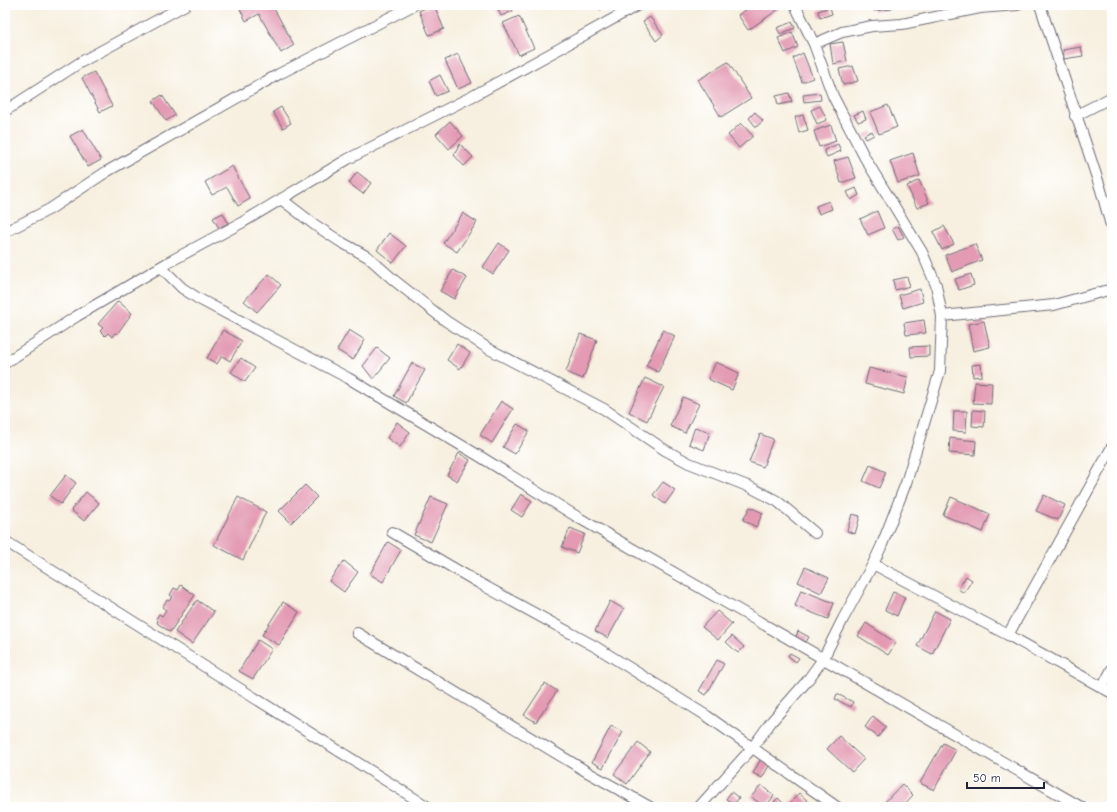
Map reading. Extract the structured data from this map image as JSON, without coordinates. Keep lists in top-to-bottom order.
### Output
{
  "scale_bar": "50 m"
}
